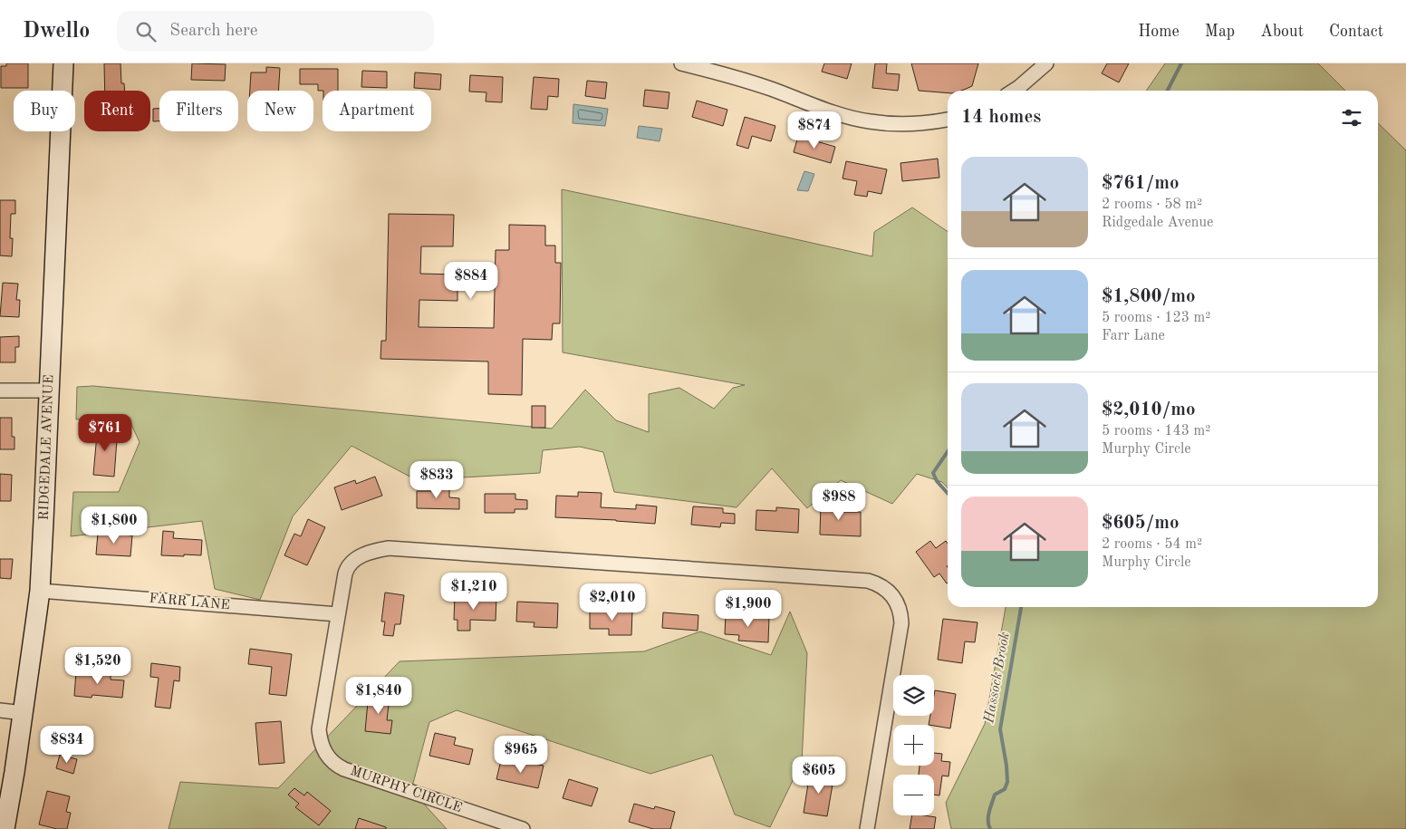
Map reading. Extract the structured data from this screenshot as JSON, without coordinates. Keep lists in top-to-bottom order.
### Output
{
  "streets": {
    "main road": ["RIDGEDALE AVENUE"],
    "street": ["FARR LANE", "MURPHY CIRCLE"]
  },
  "crossings": [
    ["RIDGEDALE AVENUE", "FARR LANE"],
    ["FARR LANE", "MURPHY CIRCLE"]
  ],
  "water": ["Hassock Brook"],
  "page": {
    "header": "Dwello",
    "search": "Search here",
    "nav": [
      "Home",
      "Map",
      "About",
      "Contact"
    ],
    "chip": [
      "Buy",
      "Rent",
      "Filters",
      "New",
      "Apartment"
    ],
    "heading": "14 homes",
    "price": [
      "$874",
      "$884",
      "$761",
      "$833",
      "$988",
      "$1,800",
      "$1,210",
      "$2,010",
      "$1,900",
      "$1,520",
      "$1,840",
      "$834",
      "$965",
      "$605"
    ],
    "list": [
      {
        "name": "$761/mo",
        "note": "2 rooms · 58 m² · Ridgedale Avenue"
      },
      {
        "name": "$1,800/mo",
        "note": "5 rooms · 123 m² · Farr Lane"
      },
      {
        "name": "$2,010/mo",
        "note": "5 rooms · 143 m² · Murphy Circle"
      },
      {
        "name": "$605/mo",
        "note": "2 rooms · 54 m² · Murphy Circle"
      }
    ],
    "map_buttons": ["+", "−"]
  }
}
